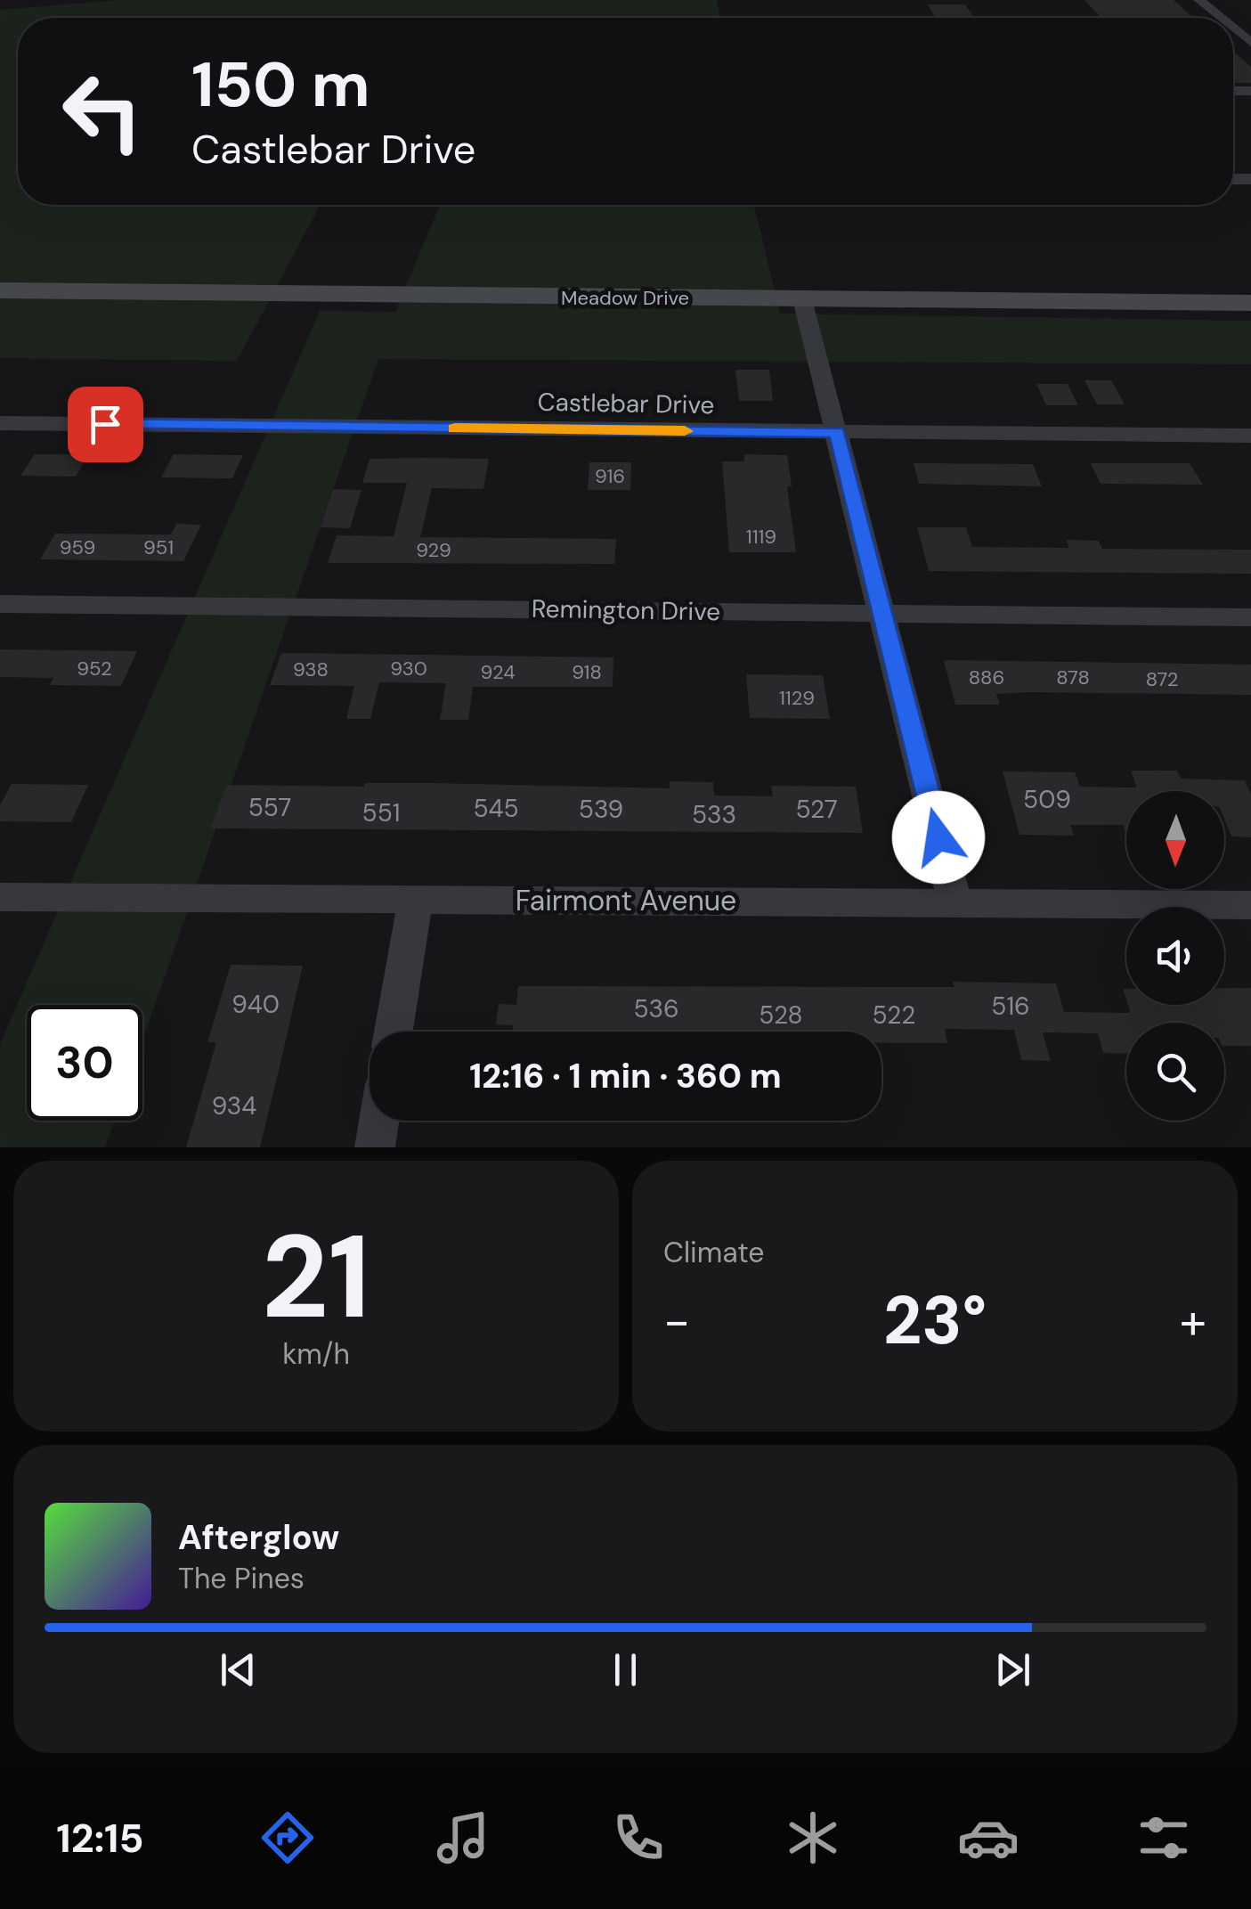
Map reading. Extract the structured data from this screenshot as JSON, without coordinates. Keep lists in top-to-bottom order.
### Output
{
  "streets": {
    "street": [
      "Meadow Drive",
      "Castlebar Drive",
      "Remington Drive",
      "Fairmont Avenue"
    ]
  },
  "house_numbers": [
    "916",
    "1119",
    "959",
    "951",
    "929",
    "952",
    "930",
    "938",
    "924",
    "918",
    "886",
    "878",
    "872",
    "1129",
    "509",
    "557",
    "545",
    "539",
    "527",
    "551",
    "533",
    "940",
    "516",
    "536",
    "528",
    "522",
    "934"
  ],
  "north": "bottom",
  "page": {
    "turn": ["150 m", "Castlebar Drive"],
    "limit": "30",
    "trip": "12:16 · 1 min · 360 m",
    "tile": [
      ["21", "km/h"],
      "Climate"
    ],
    "heat": ["−", "23°", "+"],
    "song": ["Afterglow", "The Pines"],
    "tabs": "12:15"
  }
}
